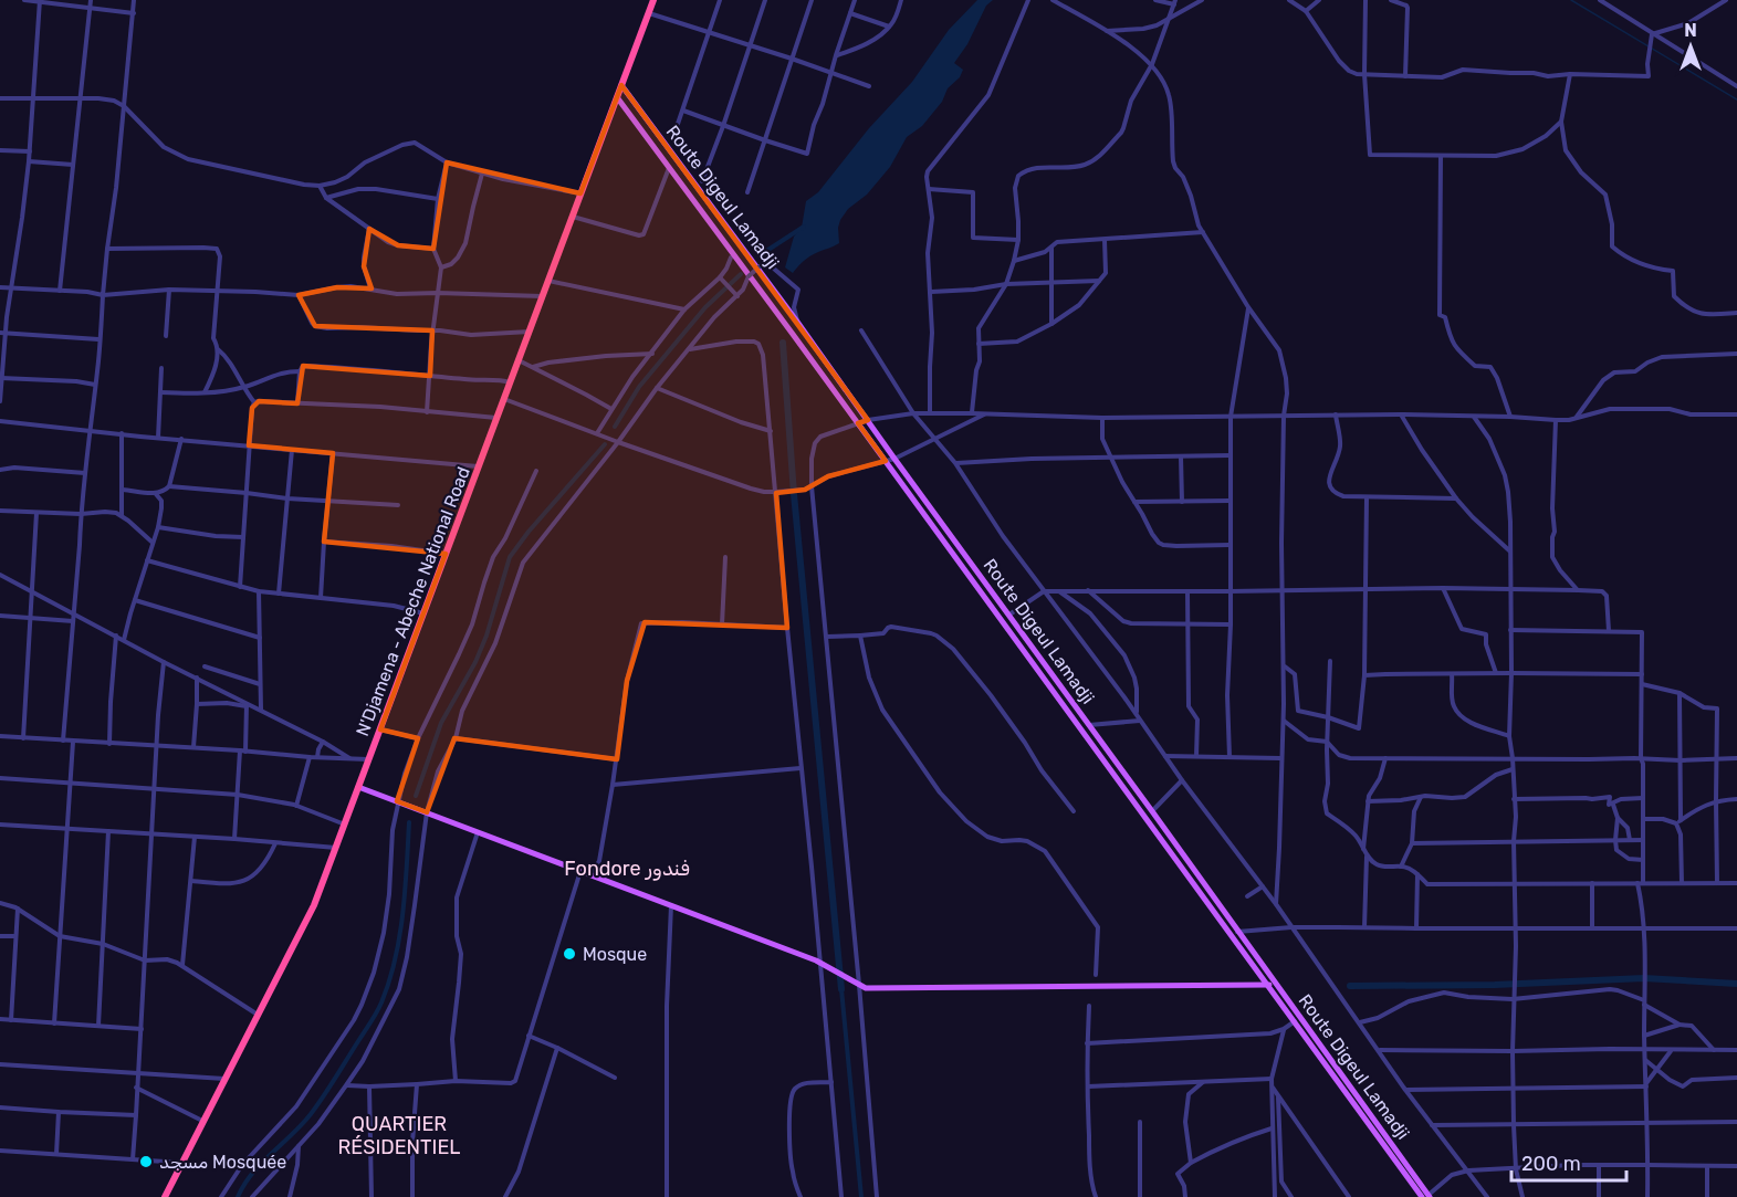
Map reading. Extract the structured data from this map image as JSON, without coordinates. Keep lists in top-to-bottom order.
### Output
{
  "streets": {
    "highway": ["N'Djamena - Abeche National Road"],
    "main road": ["Route Digeul Lamadji"]
  },
  "crossings": [
    ["Route Digeul Lamadji", "N'Djamena - Abeche National Road"]
  ],
  "districts": ["Fondore فندور", "QUARTIER RÉSIDENTIEL"],
  "places": ["Mosque", "مسجد Mosquée"],
  "scale_bar": "200 m",
  "north": "top"
}
